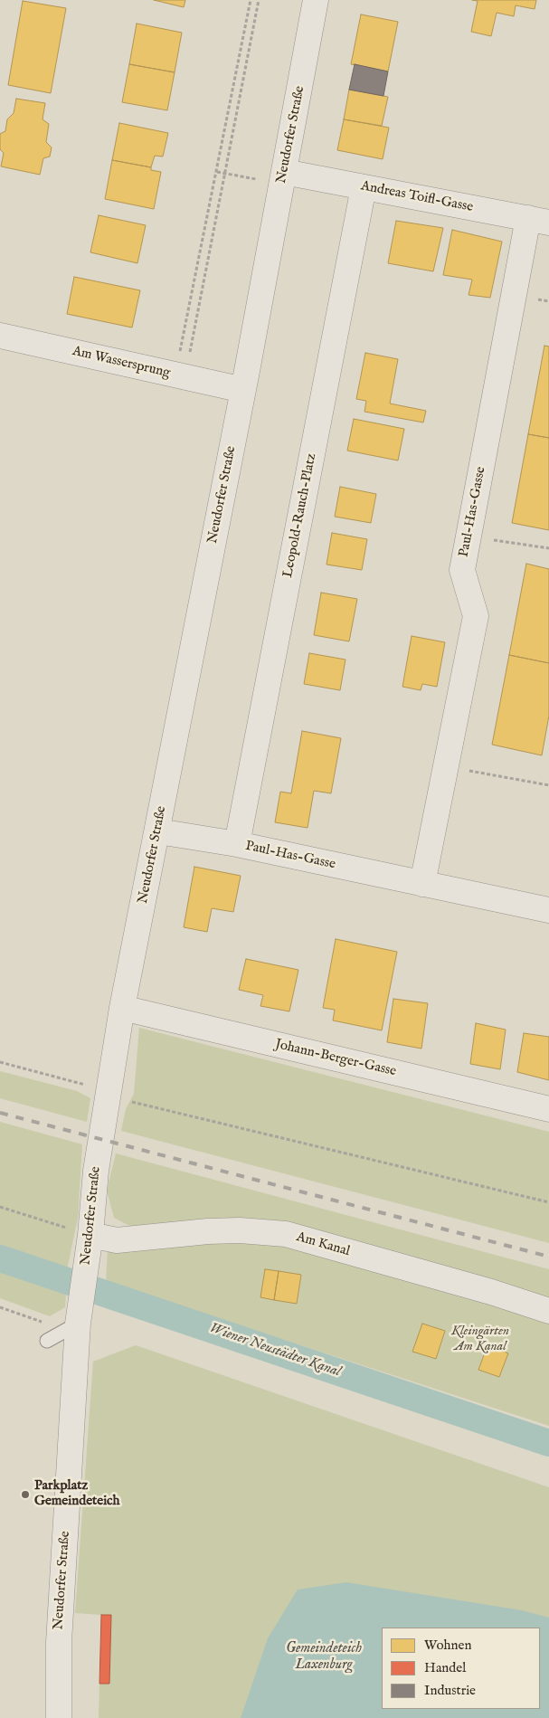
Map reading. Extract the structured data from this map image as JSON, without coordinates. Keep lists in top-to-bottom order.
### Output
{
  "streets": {
    "street": [
      "Neudorfer Straße",
      "Andreas Toifl-Gasse",
      "Am Wassersprung",
      "Paul-Has-Gasse",
      "Leopold-Rauch-Platz",
      "Johann-Berger-Gasse",
      "Am Kanal"
    ]
  },
  "crossings": [
    ["Neudorfer Straße", "Andreas Toifl-Gasse"],
    ["Neudorfer Straße", "Am Wassersprung"],
    ["Neudorfer Straße", "Paul-Has-Gasse"],
    ["Neudorfer Straße", "Johann-Berger-Gasse"],
    ["Neudorfer Straße", "Am Kanal"],
    ["Andreas Toifl-Gasse", "Paul-Has-Gasse"],
    ["Andreas Toifl-Gasse", "Leopold-Rauch-Platz"],
    ["Paul-Has-Gasse", "Leopold-Rauch-Platz"]
  ],
  "water": ["Wiener Neustädter Kanal", "Gemeindeteich Laxenburg"],
  "parks": ["Kleingärten Am Kanal"],
  "places": ["Parkplatz Gemeindeteich"],
  "legend": ["Wohnen", "Handel", "Industrie"]
}
